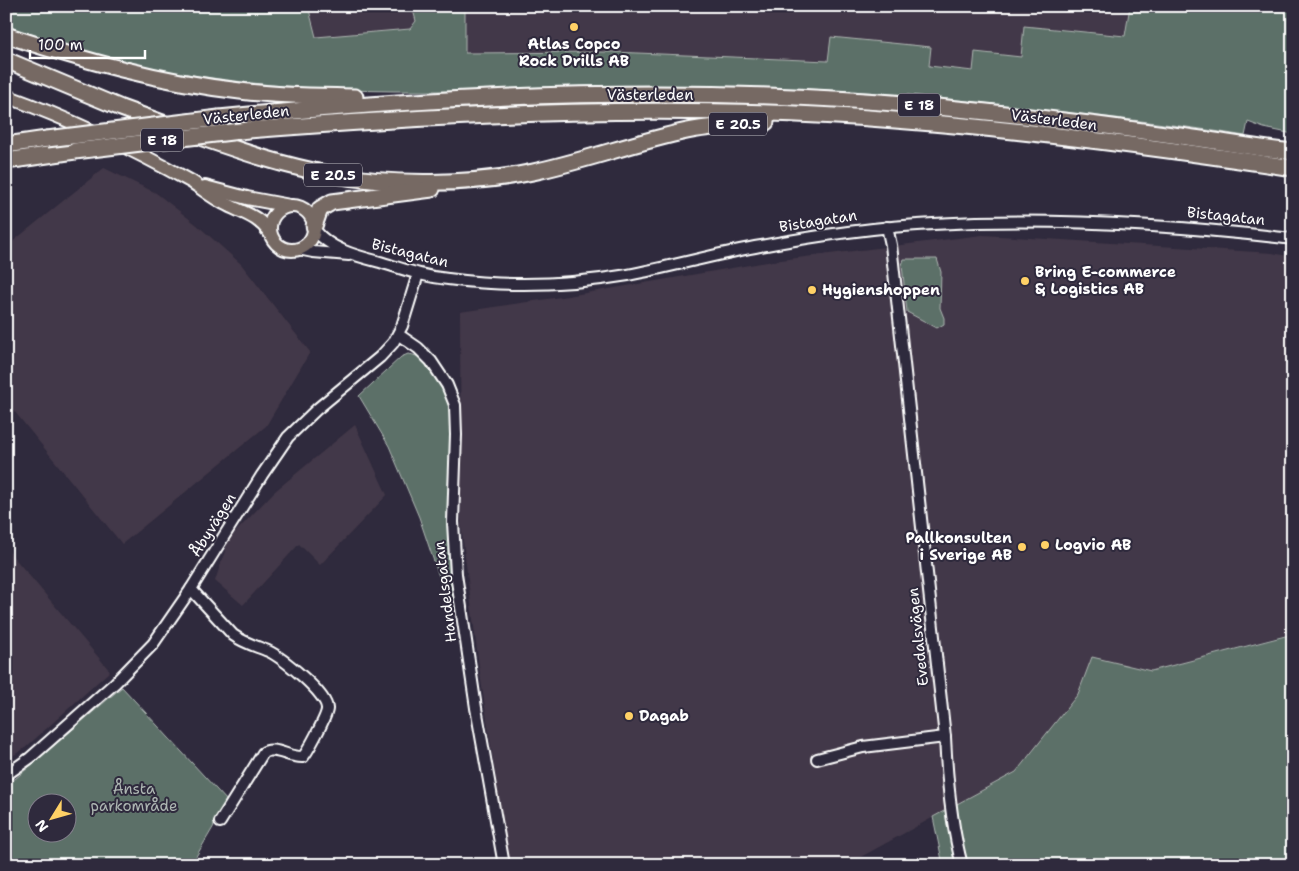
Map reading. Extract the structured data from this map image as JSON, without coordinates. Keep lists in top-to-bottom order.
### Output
{
  "streets": {
    "highway": ["Västerleden", "E 18", "E 20.5"],
    "street": [
      "Bistagatan",
      "Åbyvägen",
      "Handelsgatan",
      "Evedalsvägen"
    ]
  },
  "crossings": [
    ["Västerleden", "E 20.5"],
    ["E 20.5", "Bistagatan"],
    ["Bistagatan", "Åbyvägen"],
    ["Bistagatan", "Evedalsvägen"],
    ["Åbyvägen", "Handelsgatan"]
  ],
  "parks": ["Ånsta parkområde"],
  "places": [
    "Atlas Copco Rock Drills AB",
    "Bring E-commerce & Logistics AB",
    "Hygienshoppen",
    "Logvio AB",
    "Pallkonsulten i Sverige AB",
    "Dagab"
  ],
  "scale_bar": "100 m",
  "north": "bottom left"
}
